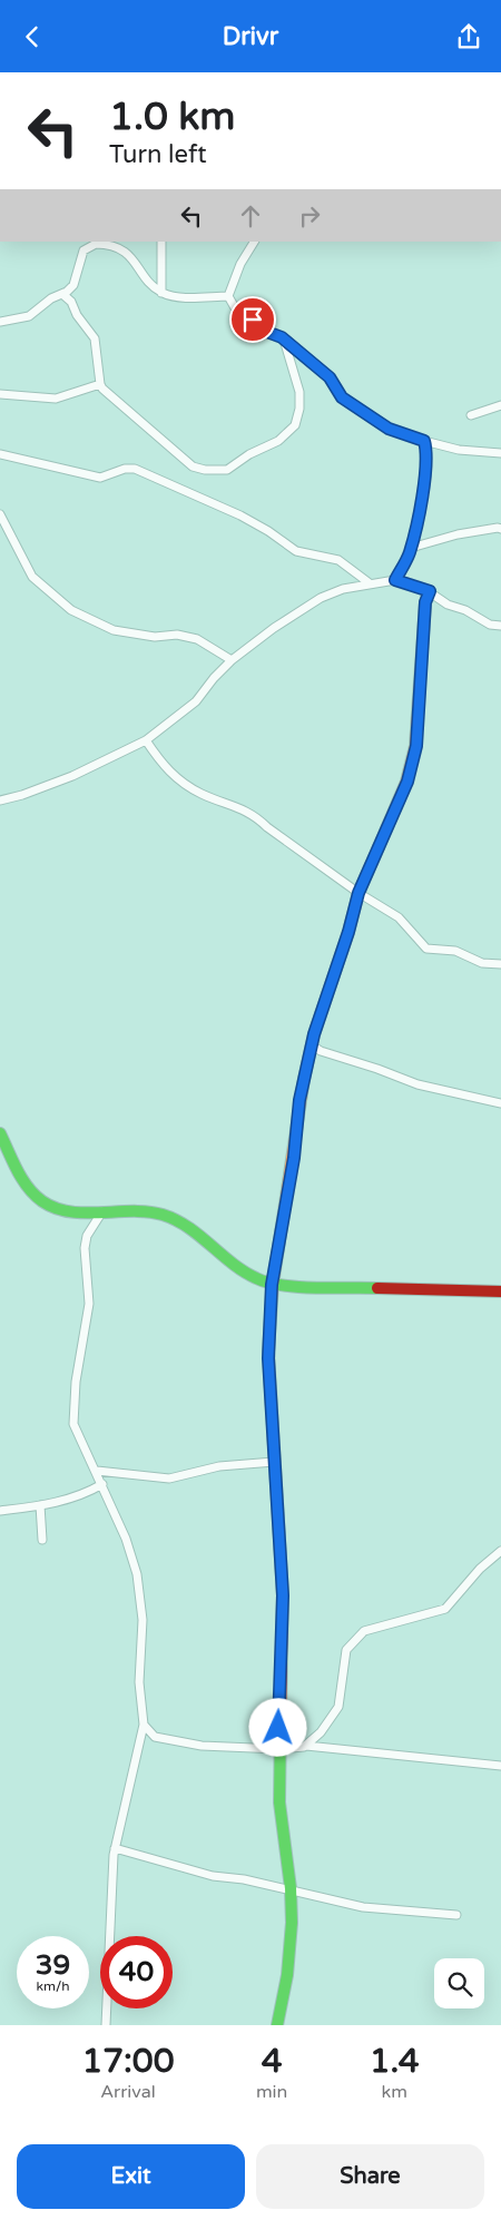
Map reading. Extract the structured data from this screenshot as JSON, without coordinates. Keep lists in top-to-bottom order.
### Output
{
  "page": {
    "header": "Drivr",
    "turn": ["1.0 km", "Turn left"],
    "speed": "39 km/h",
    "limit": "40",
    "eta": [
      "17:00",
      "Arrival",
      "4",
      "min",
      "1.4",
      "km"
    ],
    "buttons": ["Exit", "Share"]
  }
}
